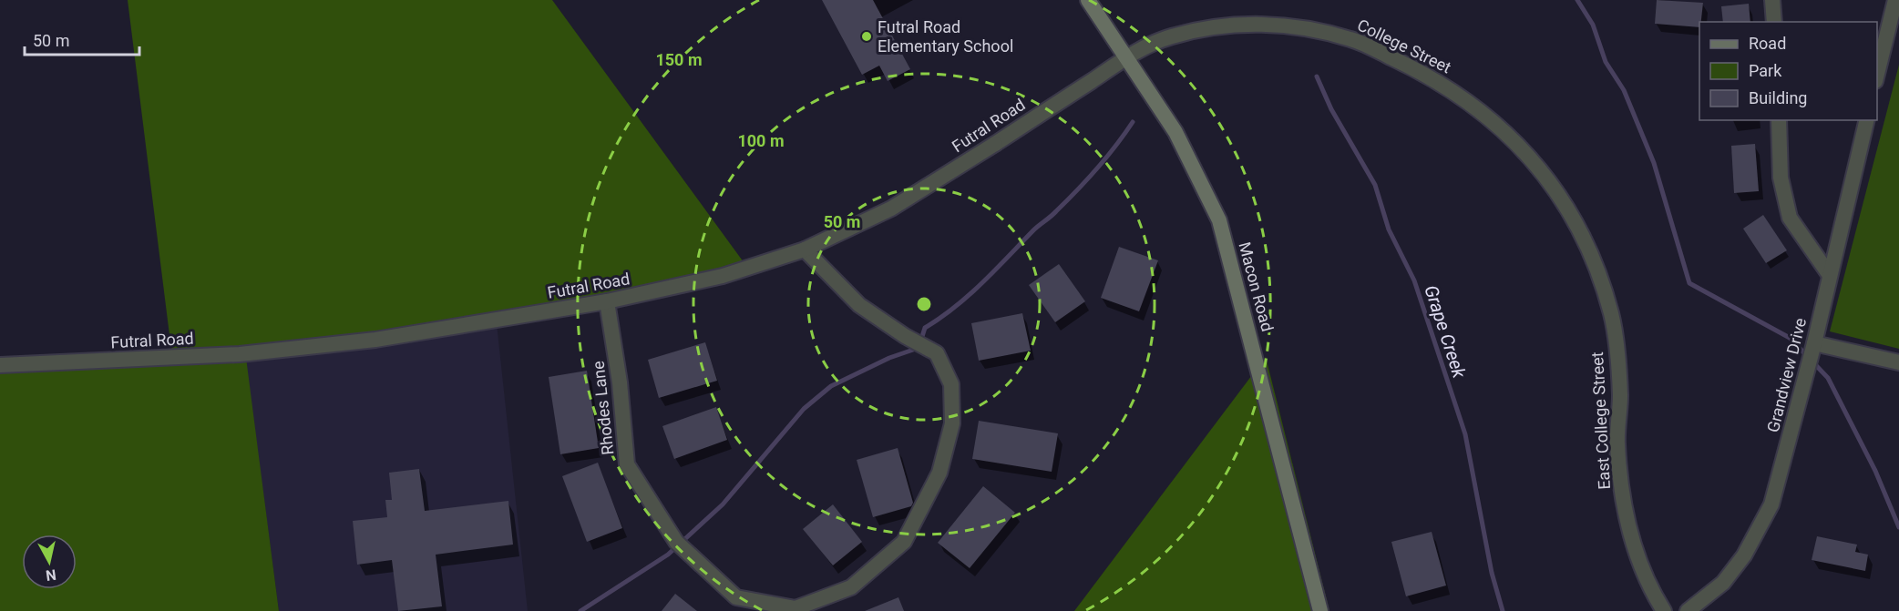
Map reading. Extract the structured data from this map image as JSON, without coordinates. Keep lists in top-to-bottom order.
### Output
{
  "streets": {
    "main road": ["Macon Road"],
    "street": [
      "College Street",
      "Futral Road",
      "Grandview Drive",
      "Rhodes Lane",
      "East College Street"
    ]
  },
  "crossings": [
    ["College Street", "Futral Road"],
    ["College Street", "Macon Road"],
    ["College Street", "East College Street"],
    ["Futral Road", "Macon Road"],
    ["Futral Road", "Rhodes Lane"]
  ],
  "water": ["Grape Creek"],
  "places": ["Futral Road Elementary School"],
  "legend": ["Road", "Park", "Building"],
  "scale_bar": "50 m",
  "north": "bottom",
  "rings": ["150 m", "100 m", "50 m"]
}
